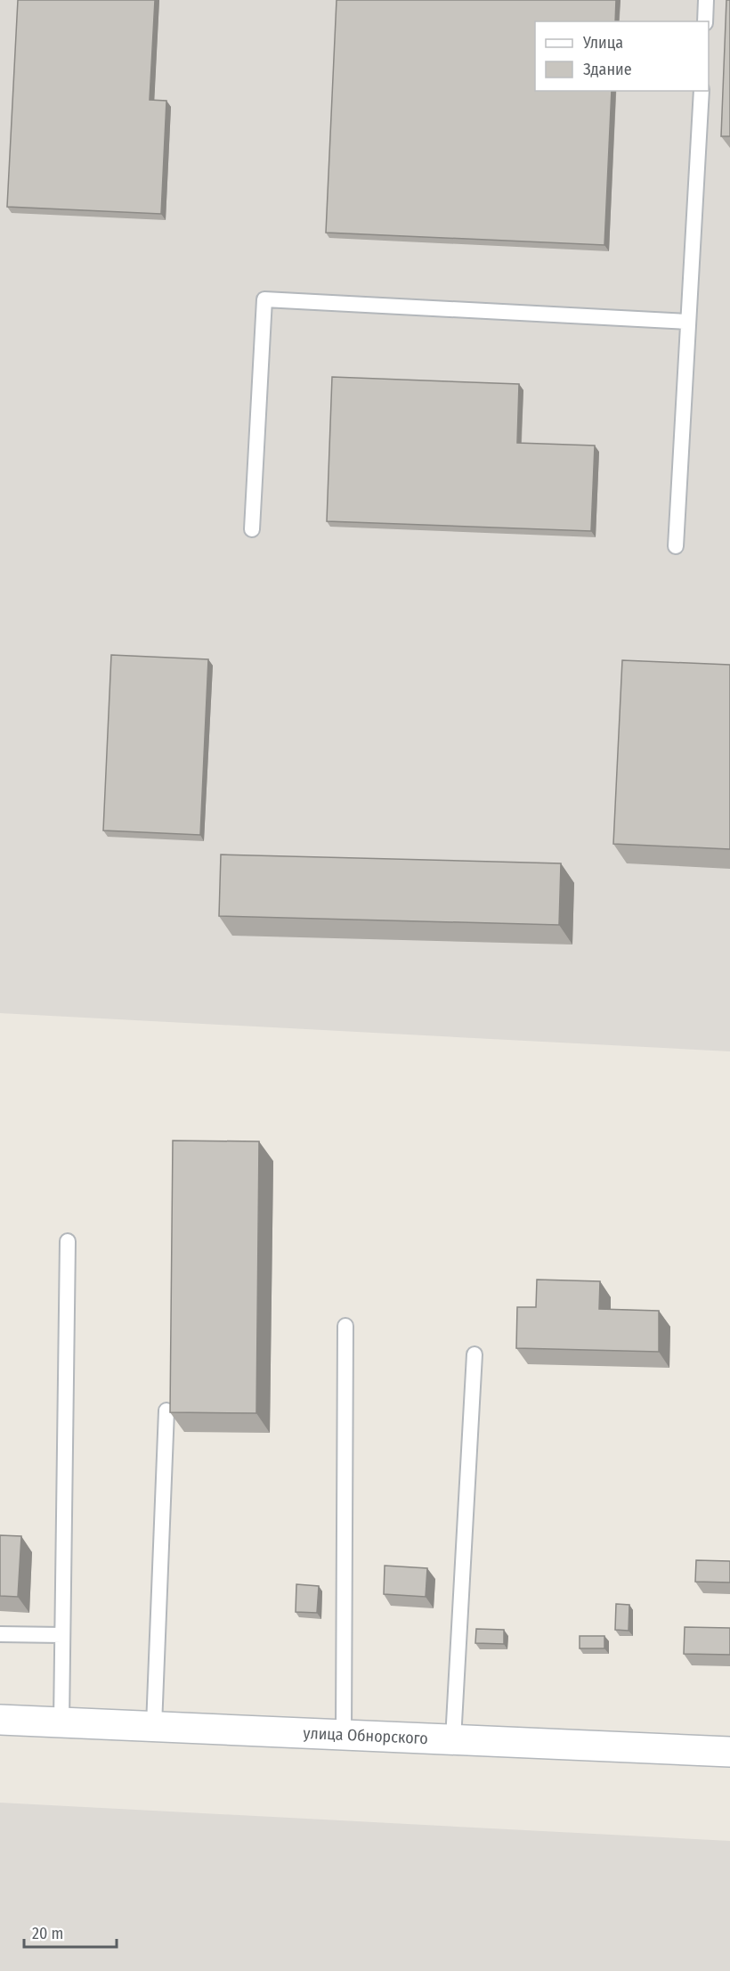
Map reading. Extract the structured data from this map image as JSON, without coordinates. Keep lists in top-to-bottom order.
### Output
{
  "streets": {
    "street": ["улица Обнорского"]
  },
  "legend": ["Улица", "Здание"],
  "scale_bar": "20 m"
}
